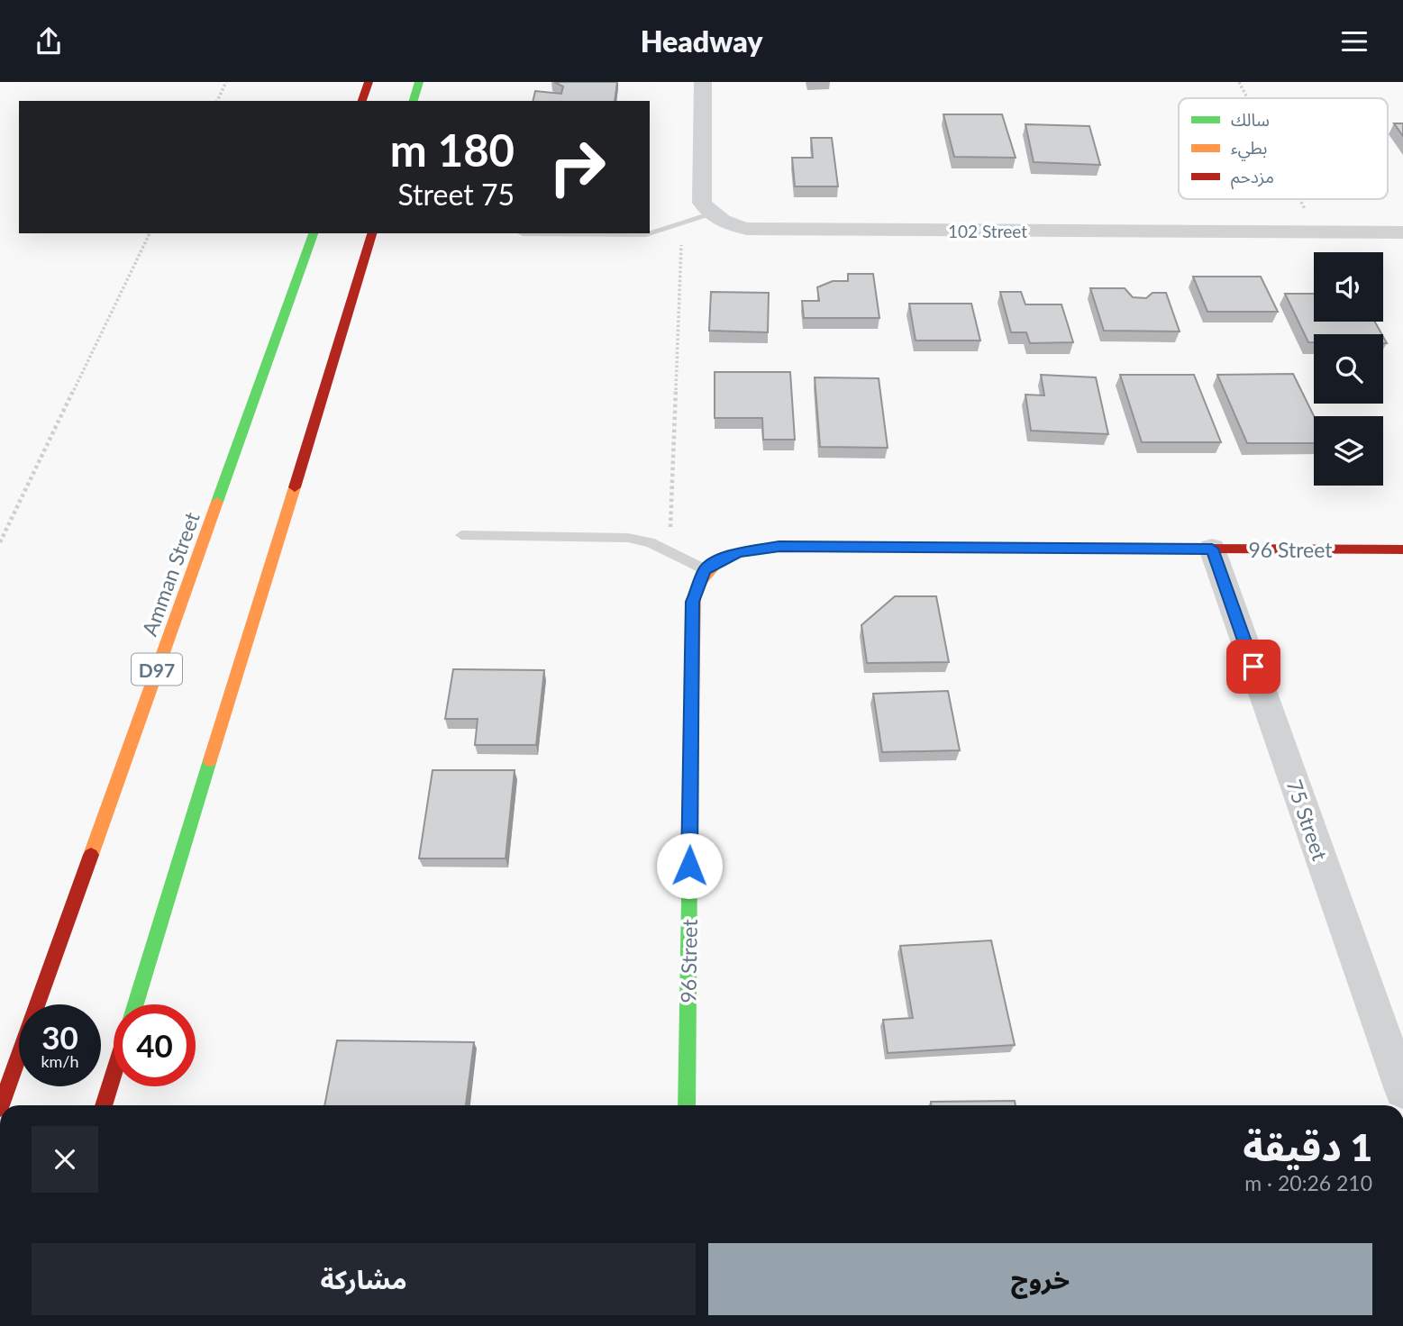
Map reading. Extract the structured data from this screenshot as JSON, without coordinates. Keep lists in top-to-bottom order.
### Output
{
  "streets": {
    "main road": ["96 Street", "Amman Street", "D97"],
    "street": ["102 Street", "75 Street"]
  },
  "crossings": [
    ["96 Street", "75 Street"]
  ],
  "legend": ["سالك", "بطيء", "مزدحم"],
  "page": {
    "header": "Headway",
    "turn": ["180 m", "75 Street"],
    "speed": "30 km/h",
    "limit": "40",
    "heading": ["1 دقيقة", "210 m · 20:26"],
    "buttons": ["خروج", "مشاركة"]
  }
}
